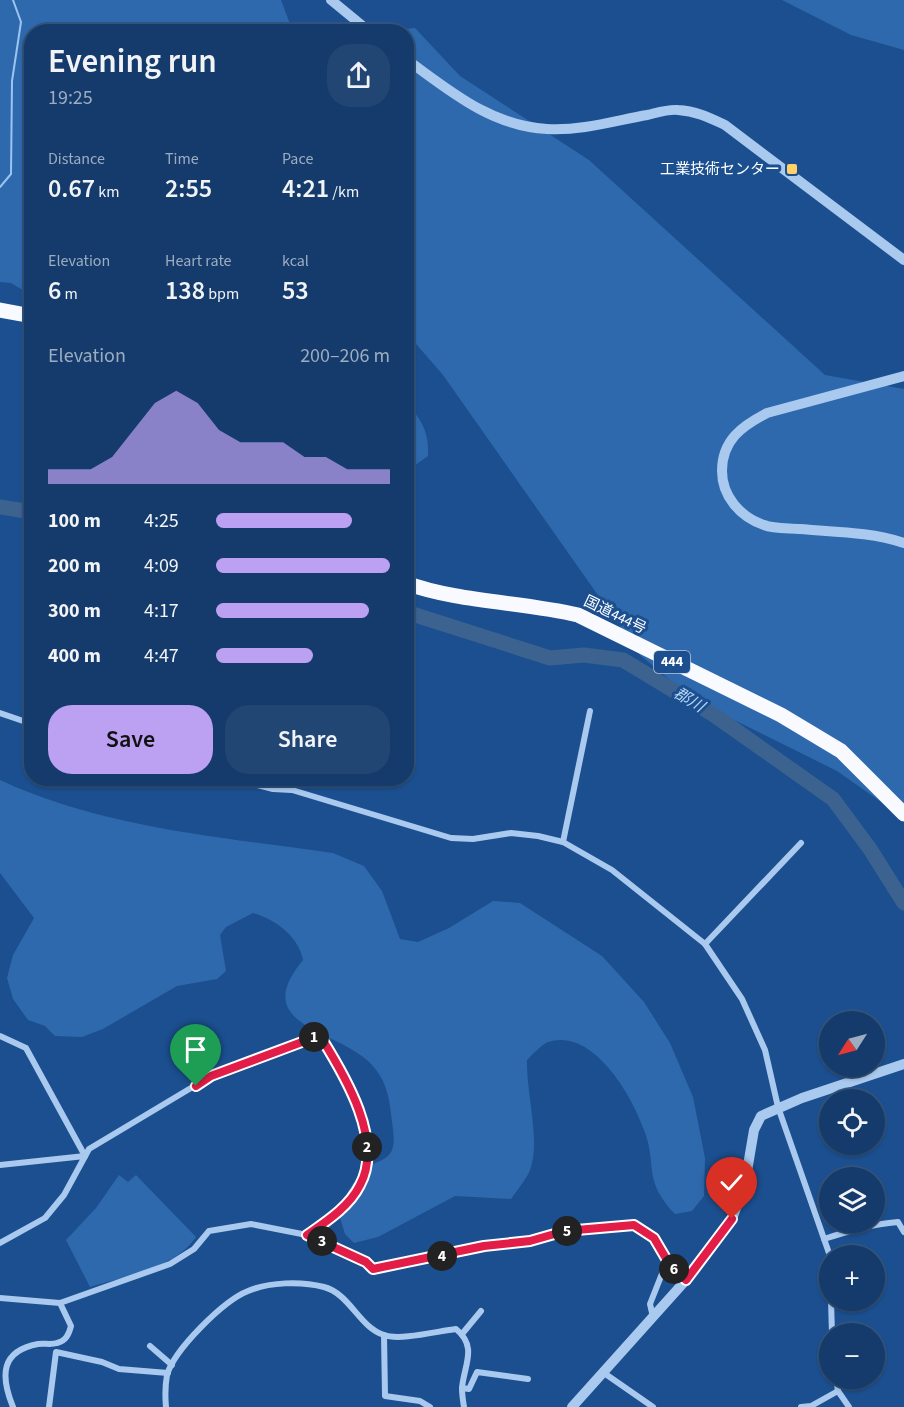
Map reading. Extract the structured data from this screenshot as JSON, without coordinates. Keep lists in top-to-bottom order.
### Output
{
  "streets": {
    "highway": ["国道444号", "444"]
  },
  "water": ["郡川"],
  "places": {
    "transit": ["工業技術センター"]
  },
  "north": "bottom left",
  "page": {
    "heading": ["Evening run", "19:25"],
    "stats": [
      ["Distance", "0.67 km"],
      ["Time", "2:55"],
      ["Pace", "4:21 /km"],
      ["Elevation", "6 m"],
      ["Heart rate", "138 bpm"],
      ["kcal", "53"]
    ],
    "chart": ["Elevation", "200–206 m"],
    "list": [
      {
        "name": "100 m",
        "note": "4:25"
      },
      {
        "name": "200 m",
        "note": "4:09"
      },
      {
        "name": "300 m",
        "note": "4:17"
      },
      {
        "name": "400 m",
        "note": "4:47"
      }
    ],
    "buttons": ["Save", "Share"],
    "map_buttons": ["+", "−"],
    "pins": [
      "1",
      "2",
      "5",
      "3",
      "4",
      "6"
    ]
  }
}
